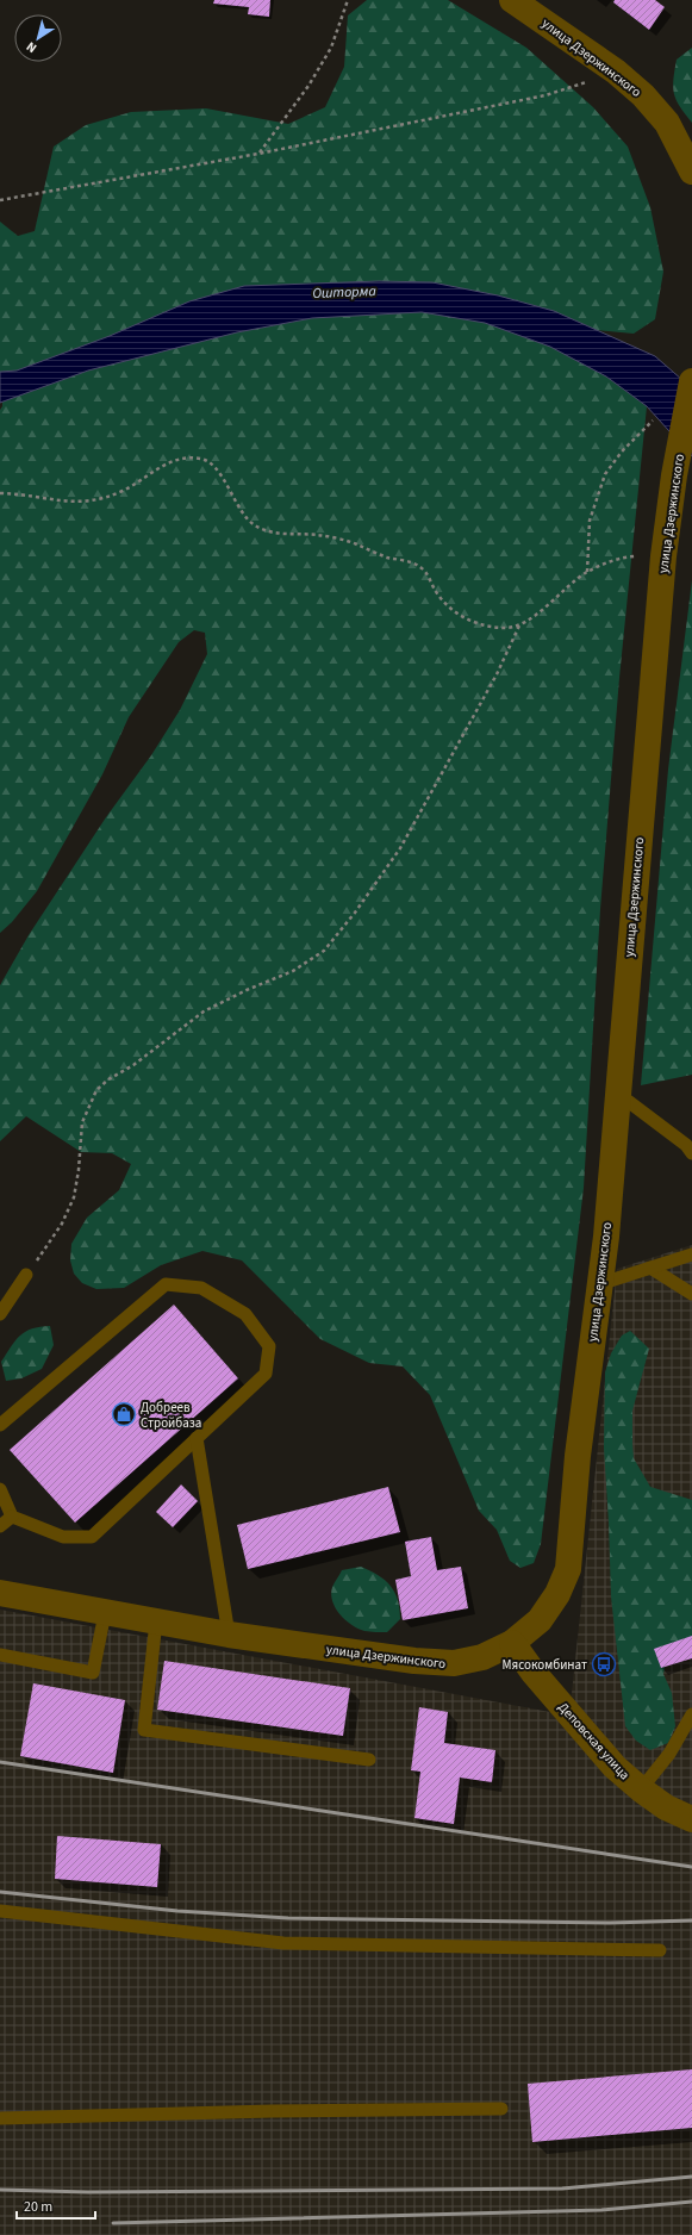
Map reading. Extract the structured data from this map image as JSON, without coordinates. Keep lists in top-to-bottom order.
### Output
{
  "streets": {
    "street": ["улица Дзержинского", "Деповская улица"]
  },
  "crossings": [
    ["улица Дзержинского", "Деповская улица"]
  ],
  "water": ["Ошторма"],
  "places": {
    "shop": ["Добреев Стройбаза"],
    "bus stop": ["Мясокомбинат"]
  },
  "scale_bar": "20 m",
  "north": "bottom left"
}
